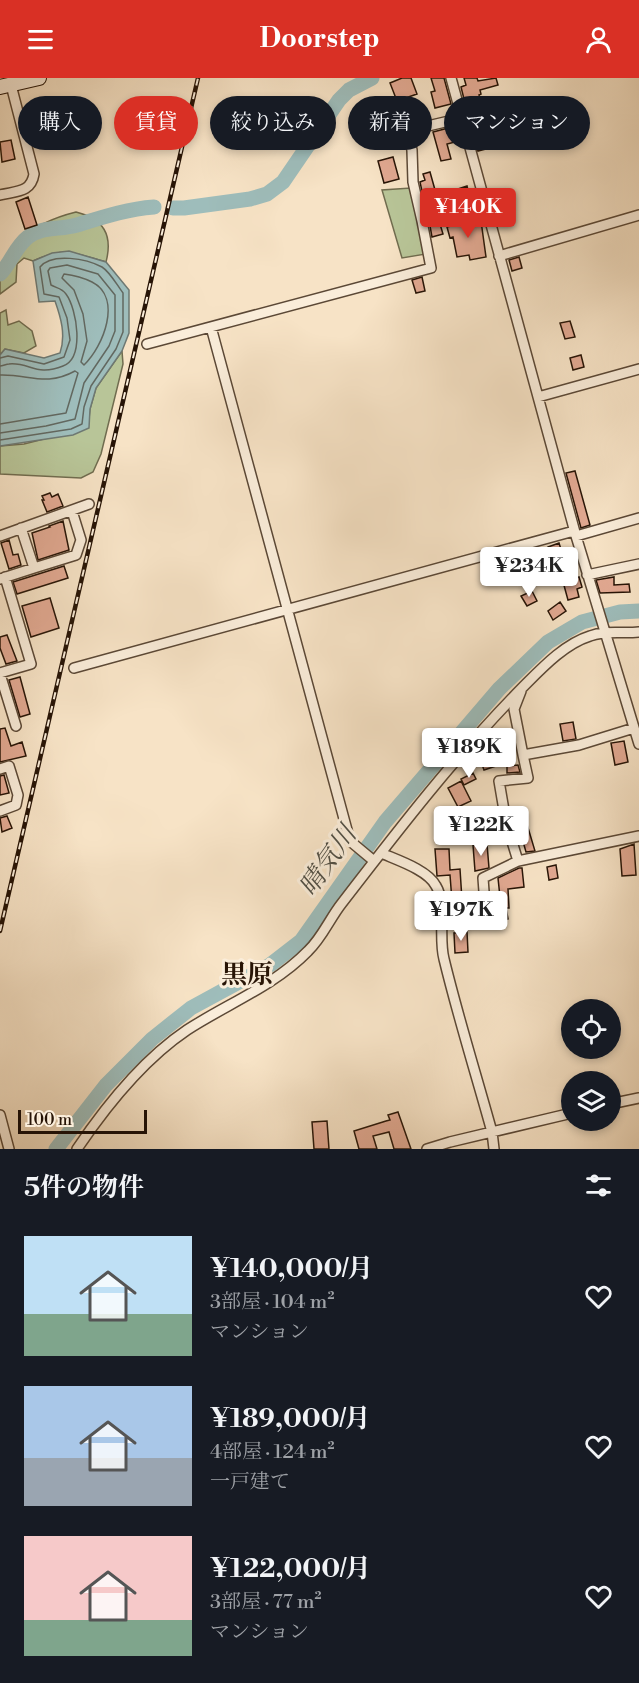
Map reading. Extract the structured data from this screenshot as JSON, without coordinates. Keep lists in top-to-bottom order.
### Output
{
  "districts": ["黒原"],
  "water": ["晴気川"],
  "scale_bar": "100 m",
  "page": {
    "header": "Doorstep",
    "chip": [
      "購入",
      "賃貸",
      "絞り込み",
      "新着",
      "マンション"
    ],
    "price": [
      "¥140K",
      "¥234K",
      "¥189K",
      "¥122K",
      "¥197K"
    ],
    "scale": "100 m",
    "heading": "5件の物件",
    "list": [
      {
        "name": "¥140,000/月",
        "note": "3部屋 · 104 m² · マンション"
      },
      {
        "name": "¥189,000/月",
        "note": "4部屋 · 124 m² · 一戸建て"
      },
      {
        "name": "¥122,000/月",
        "note": "3部屋 · 77 m² · マンション"
      }
    ]
  }
}
